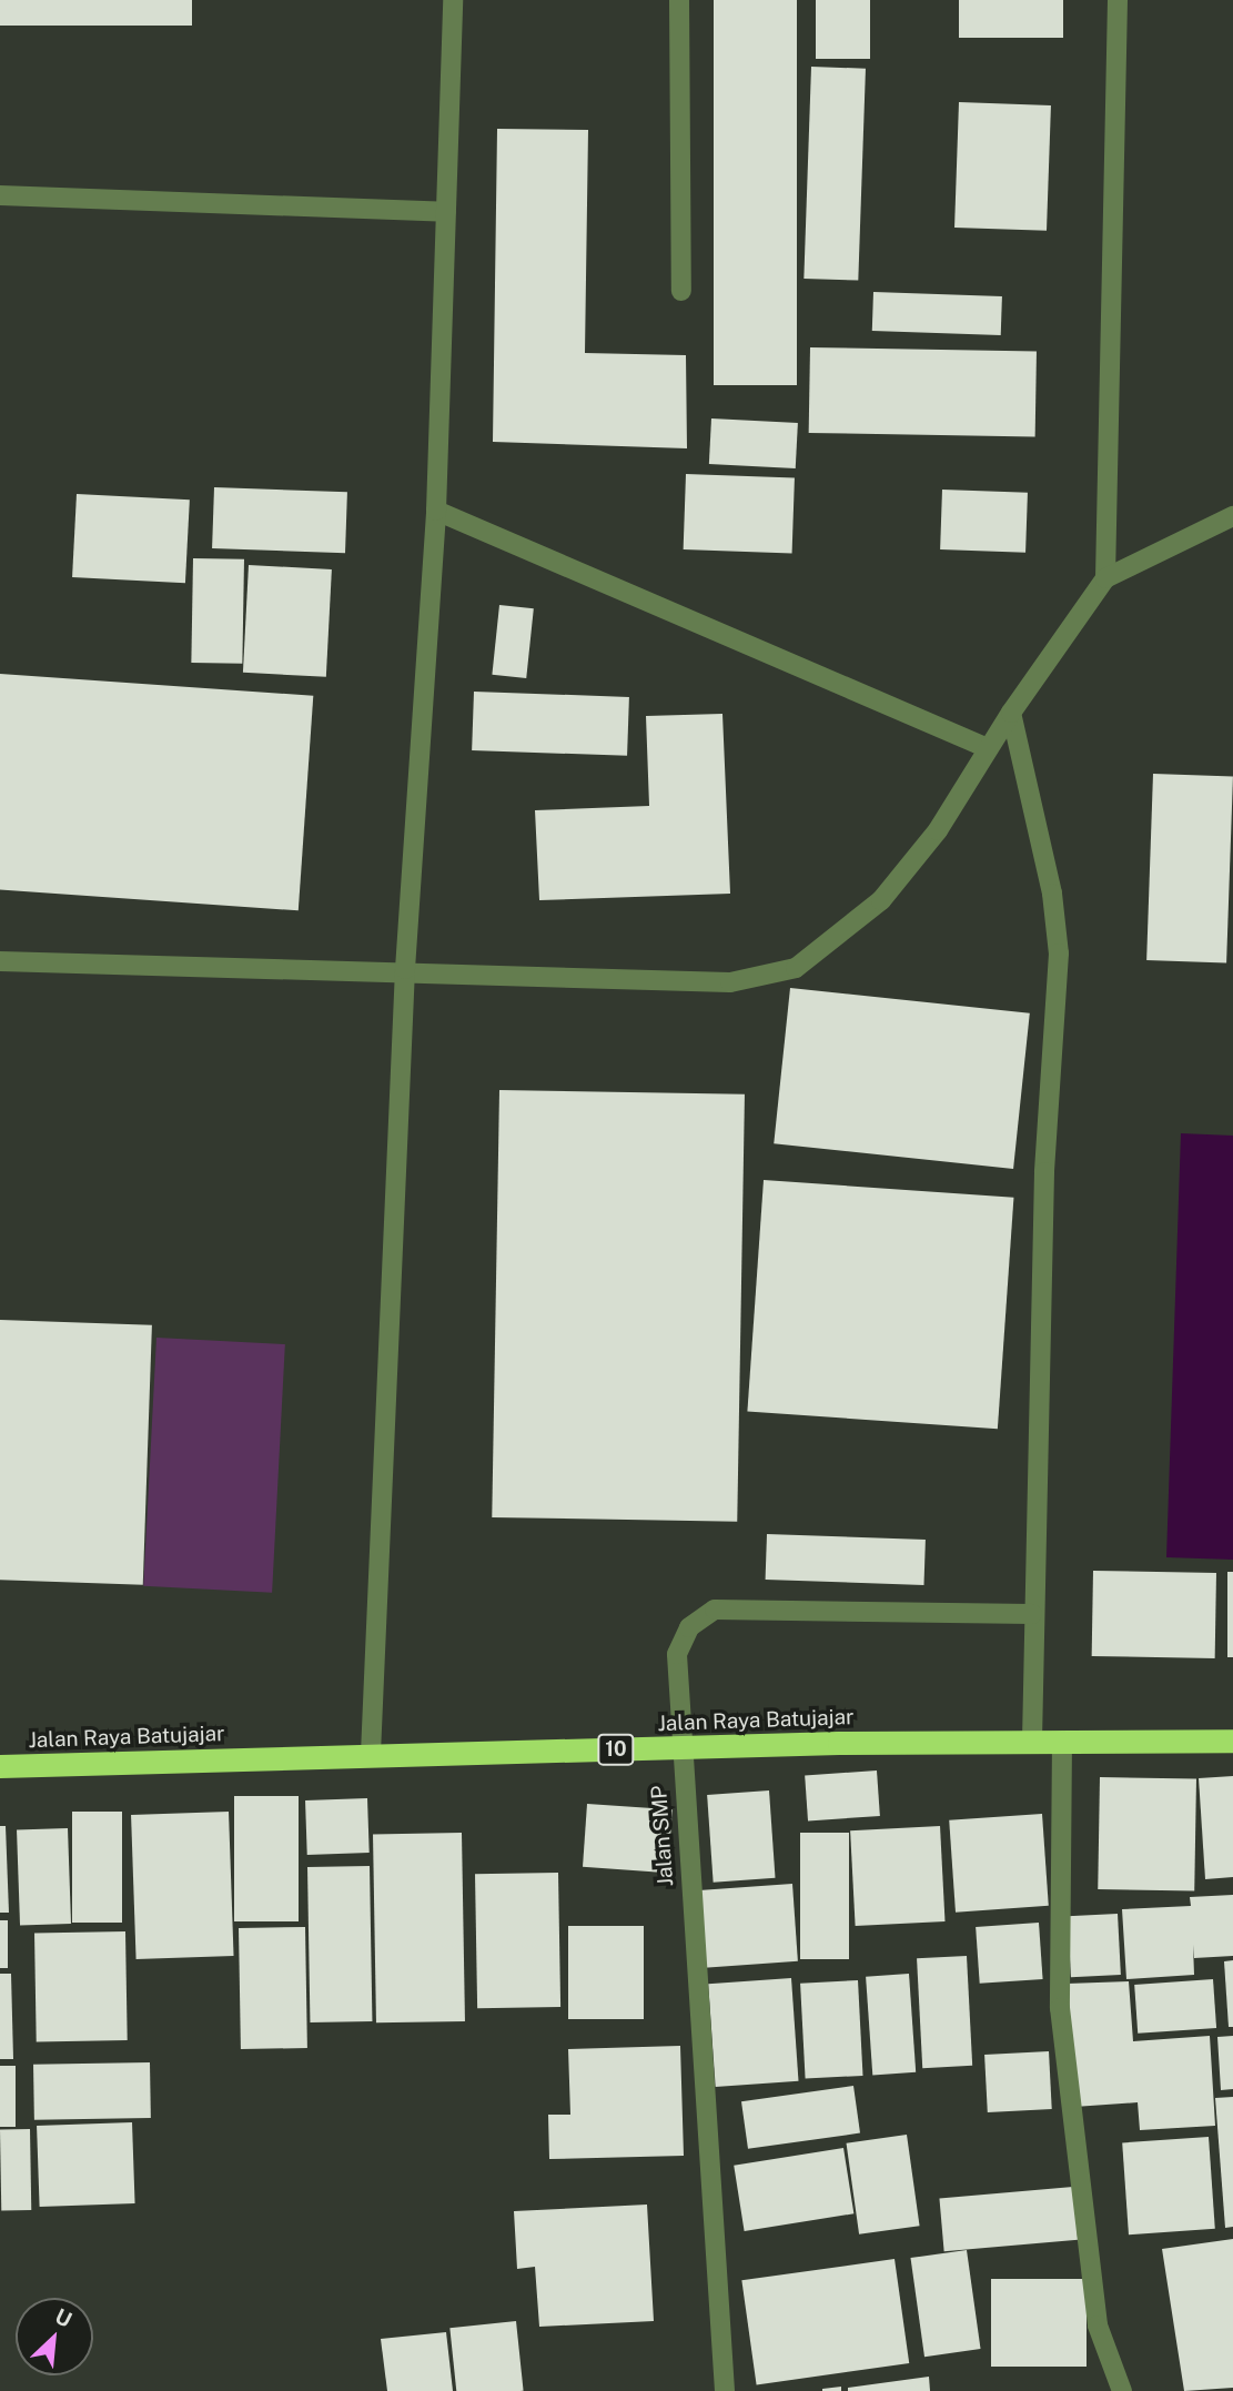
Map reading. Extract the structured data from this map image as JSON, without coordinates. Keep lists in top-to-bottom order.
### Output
{
  "streets": {
    "highway": ["Jalan Raya Batujajar", "10"],
    "street": ["Jalan SMP"]
  },
  "crossings": [
    ["Jalan Raya Batujajar", "Jalan SMP"]
  ],
  "north": "top right"
}
